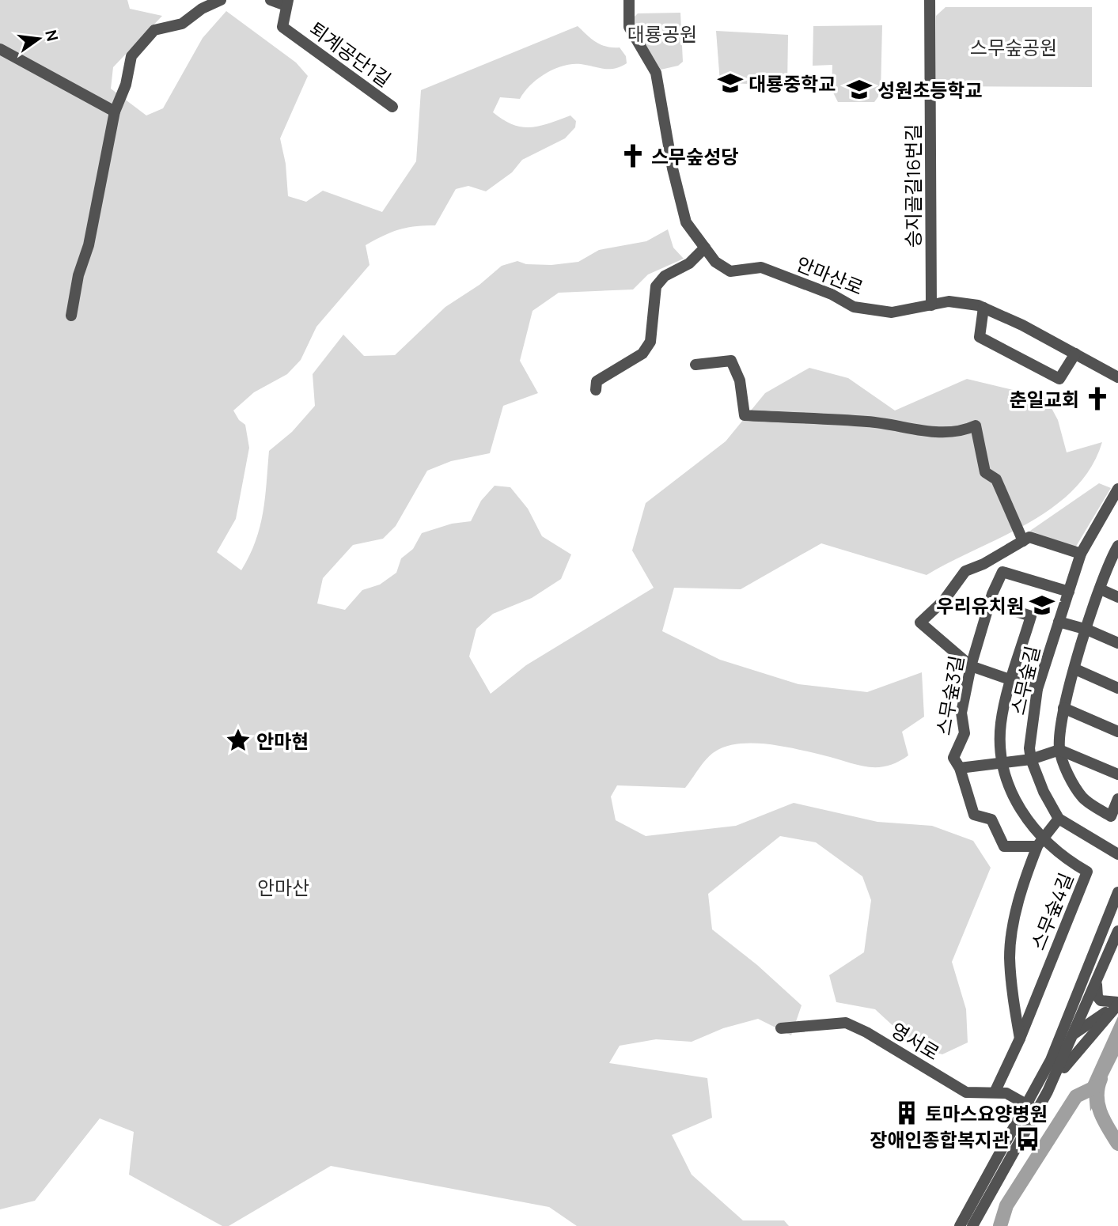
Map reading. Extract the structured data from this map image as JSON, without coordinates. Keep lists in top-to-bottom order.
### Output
{
  "streets": {
    "street": [
      "퇴계공단1길",
      "승지골길16번길",
      "안마산로",
      "스무숲길",
      "스무숲3길",
      "스무숲4길",
      "영서로"
    ]
  },
  "crossings": [
    ["승지골길16번길", "안마산로"],
    ["스무숲3길", "스무숲4길"],
    ["스무숲4길", "영서로"]
  ],
  "parks": ["대룡공원", "스무숲공원", "안마산"],
  "places": {
    "school or university": ["대룡중학교", "성원초등학교", "우리유치원"],
    "church": ["스무숲성당", "춘일교회"],
    "place": ["안마현"],
    "building": ["토마스요양병원"],
    "bus stop": ["장애인종합복지관"]
  },
  "north": "right"
}
